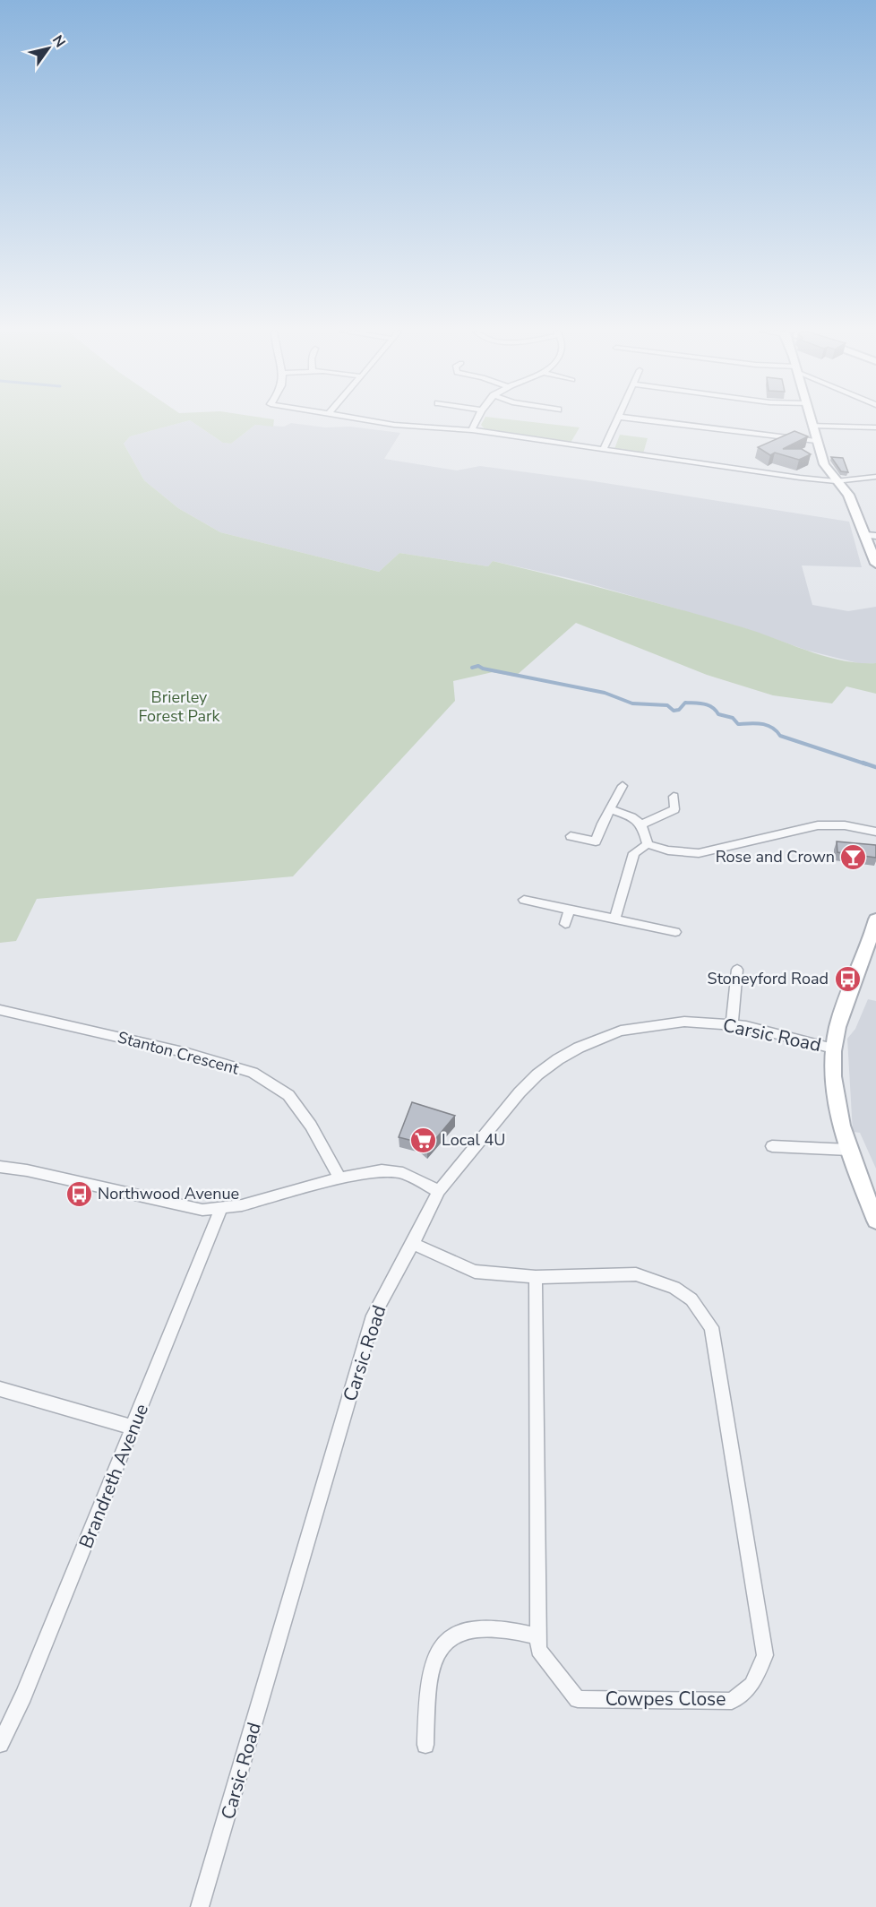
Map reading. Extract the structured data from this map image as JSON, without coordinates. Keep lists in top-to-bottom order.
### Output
{
  "streets": {
    "street": [
      "Carsic Road",
      "Stanton Crescent",
      "Brandreth Avenue",
      "Cowpes Close"
    ]
  },
  "crossings": [
    ["Carsic Road", "Cowpes Close"]
  ],
  "parks": ["Brierley Forest Park"],
  "places": {
    "bar": ["Rose and Crown"],
    "bus stop": ["Stoneyford Road", "Northwood Avenue"],
    "supermarket": ["Local 4U"]
  },
  "north": "top right"
}
